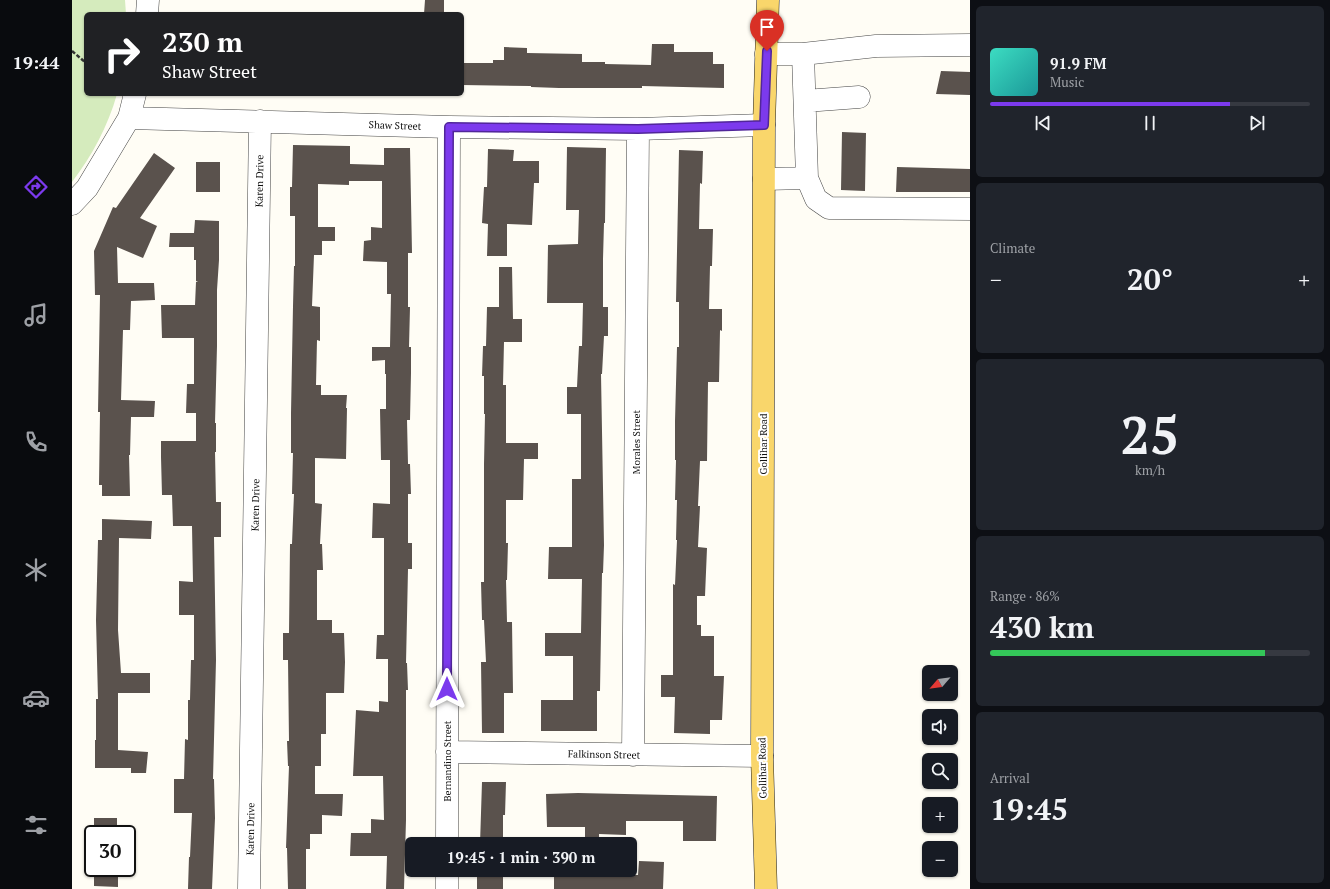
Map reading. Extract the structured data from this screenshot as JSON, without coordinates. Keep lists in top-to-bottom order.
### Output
{
  "streets": {
    "main road": ["Gollihar Road"],
    "street": [
      "Shaw Street",
      "Karen Drive",
      "Morales Street",
      "Falkinson Street",
      "Bernandino Street"
    ]
  },
  "crossings": [
    ["Shaw Street", "Karen Drive"],
    ["Shaw Street", "Morales Street"],
    ["Shaw Street", "Gollihar Road"],
    ["Shaw Street", "Bernandino Street"],
    ["Morales Street", "Falkinson Street"],
    ["Gollihar Road", "Falkinson Street"],
    ["Falkinson Street", "Bernandino Street"]
  ],
  "north": "bottom left",
  "page": {
    "tabs": "19:44",
    "turn": ["230 m", "Shaw Street"],
    "song": ["91.9 FM", "Music"],
    "tile": [
      "Climate",
      ["25", "km/h"],
      ["Range · 86%", "430 km"],
      ["Arrival", "19:45"]
    ],
    "heat": ["−", "20°", "+"],
    "map_buttons": ["+", "−"],
    "limit": "30",
    "trip": "19:45 · 1 min · 390 m"
  }
}
